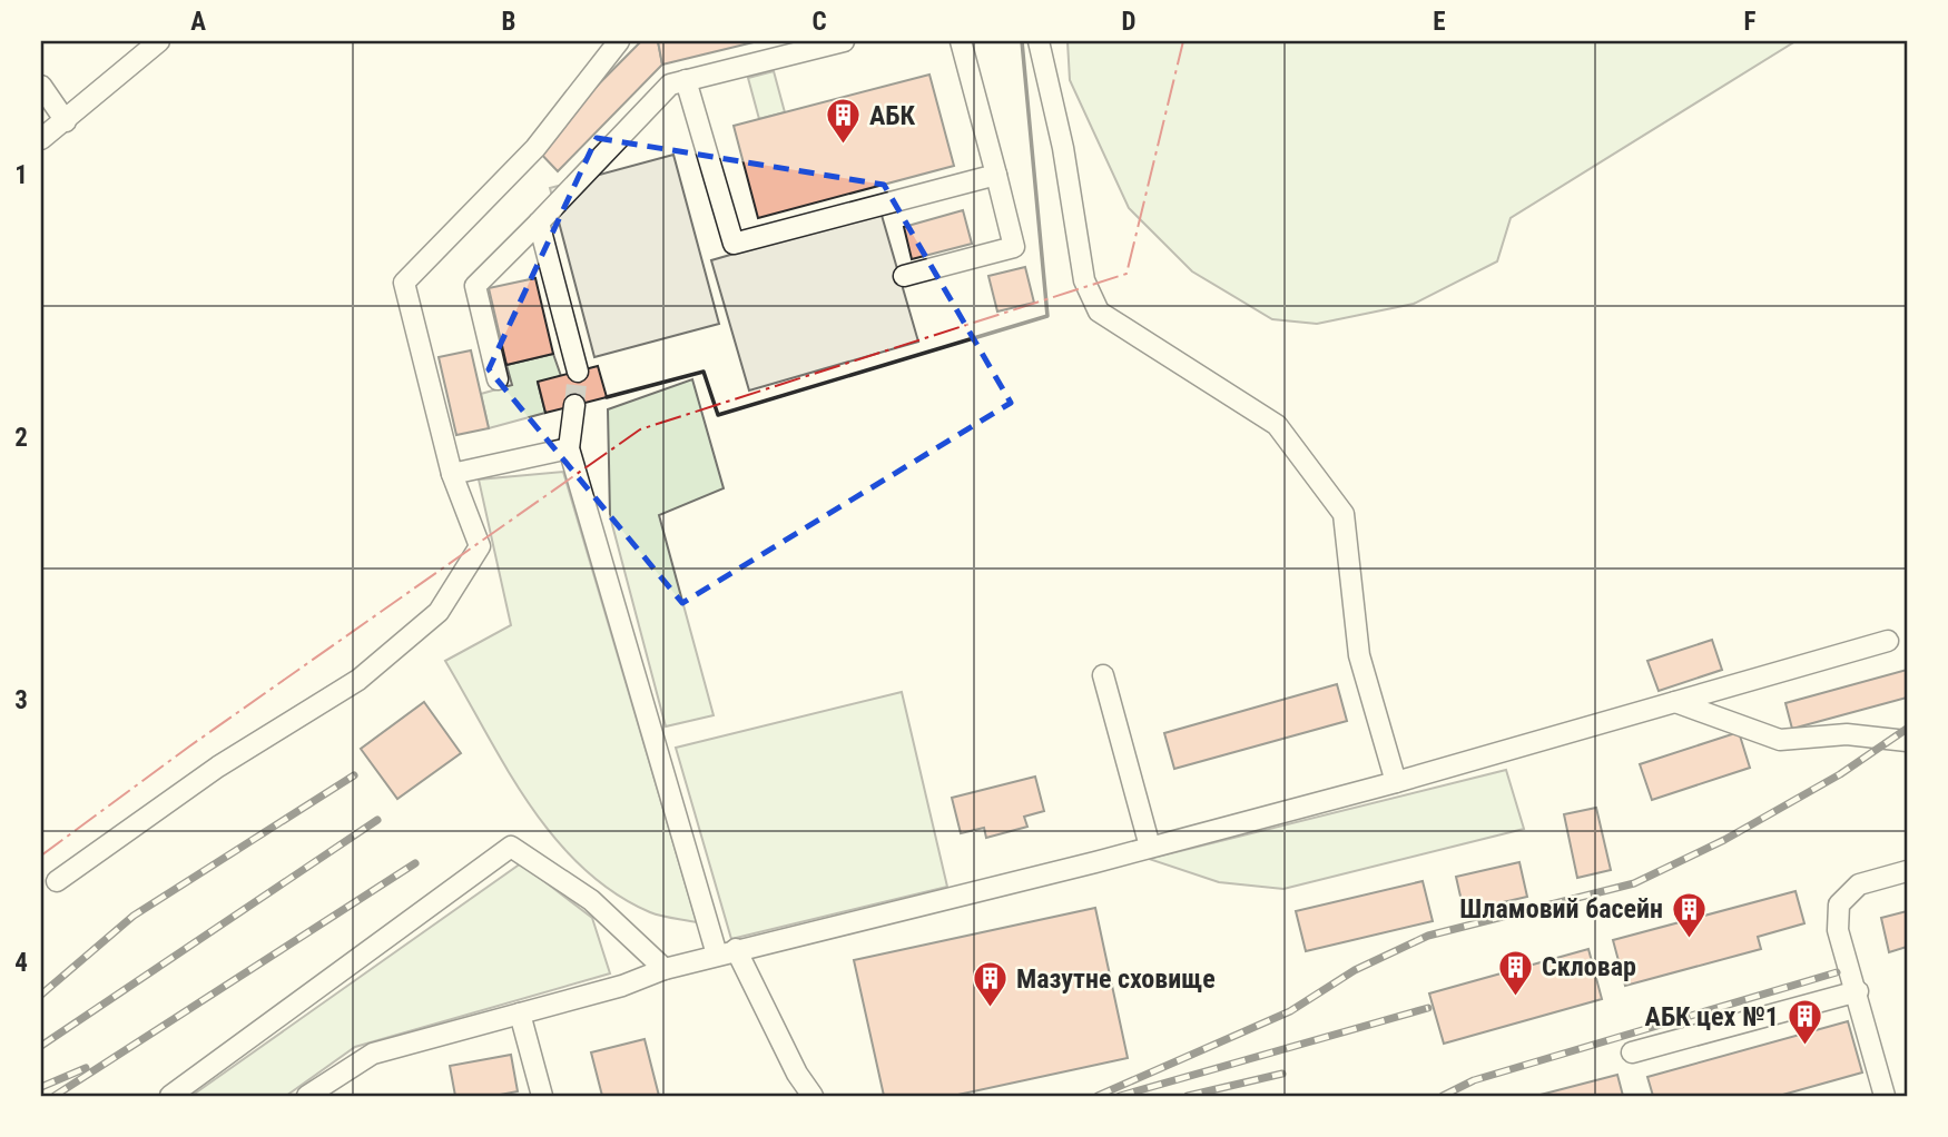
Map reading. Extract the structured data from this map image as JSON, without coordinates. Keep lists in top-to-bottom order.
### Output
{
  "places": {
    "building": [
      "АБК",
      "Шламовий басейн",
      "Скловар",
      "Мазутне сховище",
      "АБК цех №1"
    ]
  },
  "grid": {
    "columns": [
      "A",
      "B",
      "C",
      "D",
      "E",
      "F"
    ],
    "rows": [
      "1",
      "2",
      "3",
      "4"
    ]
  }
}
